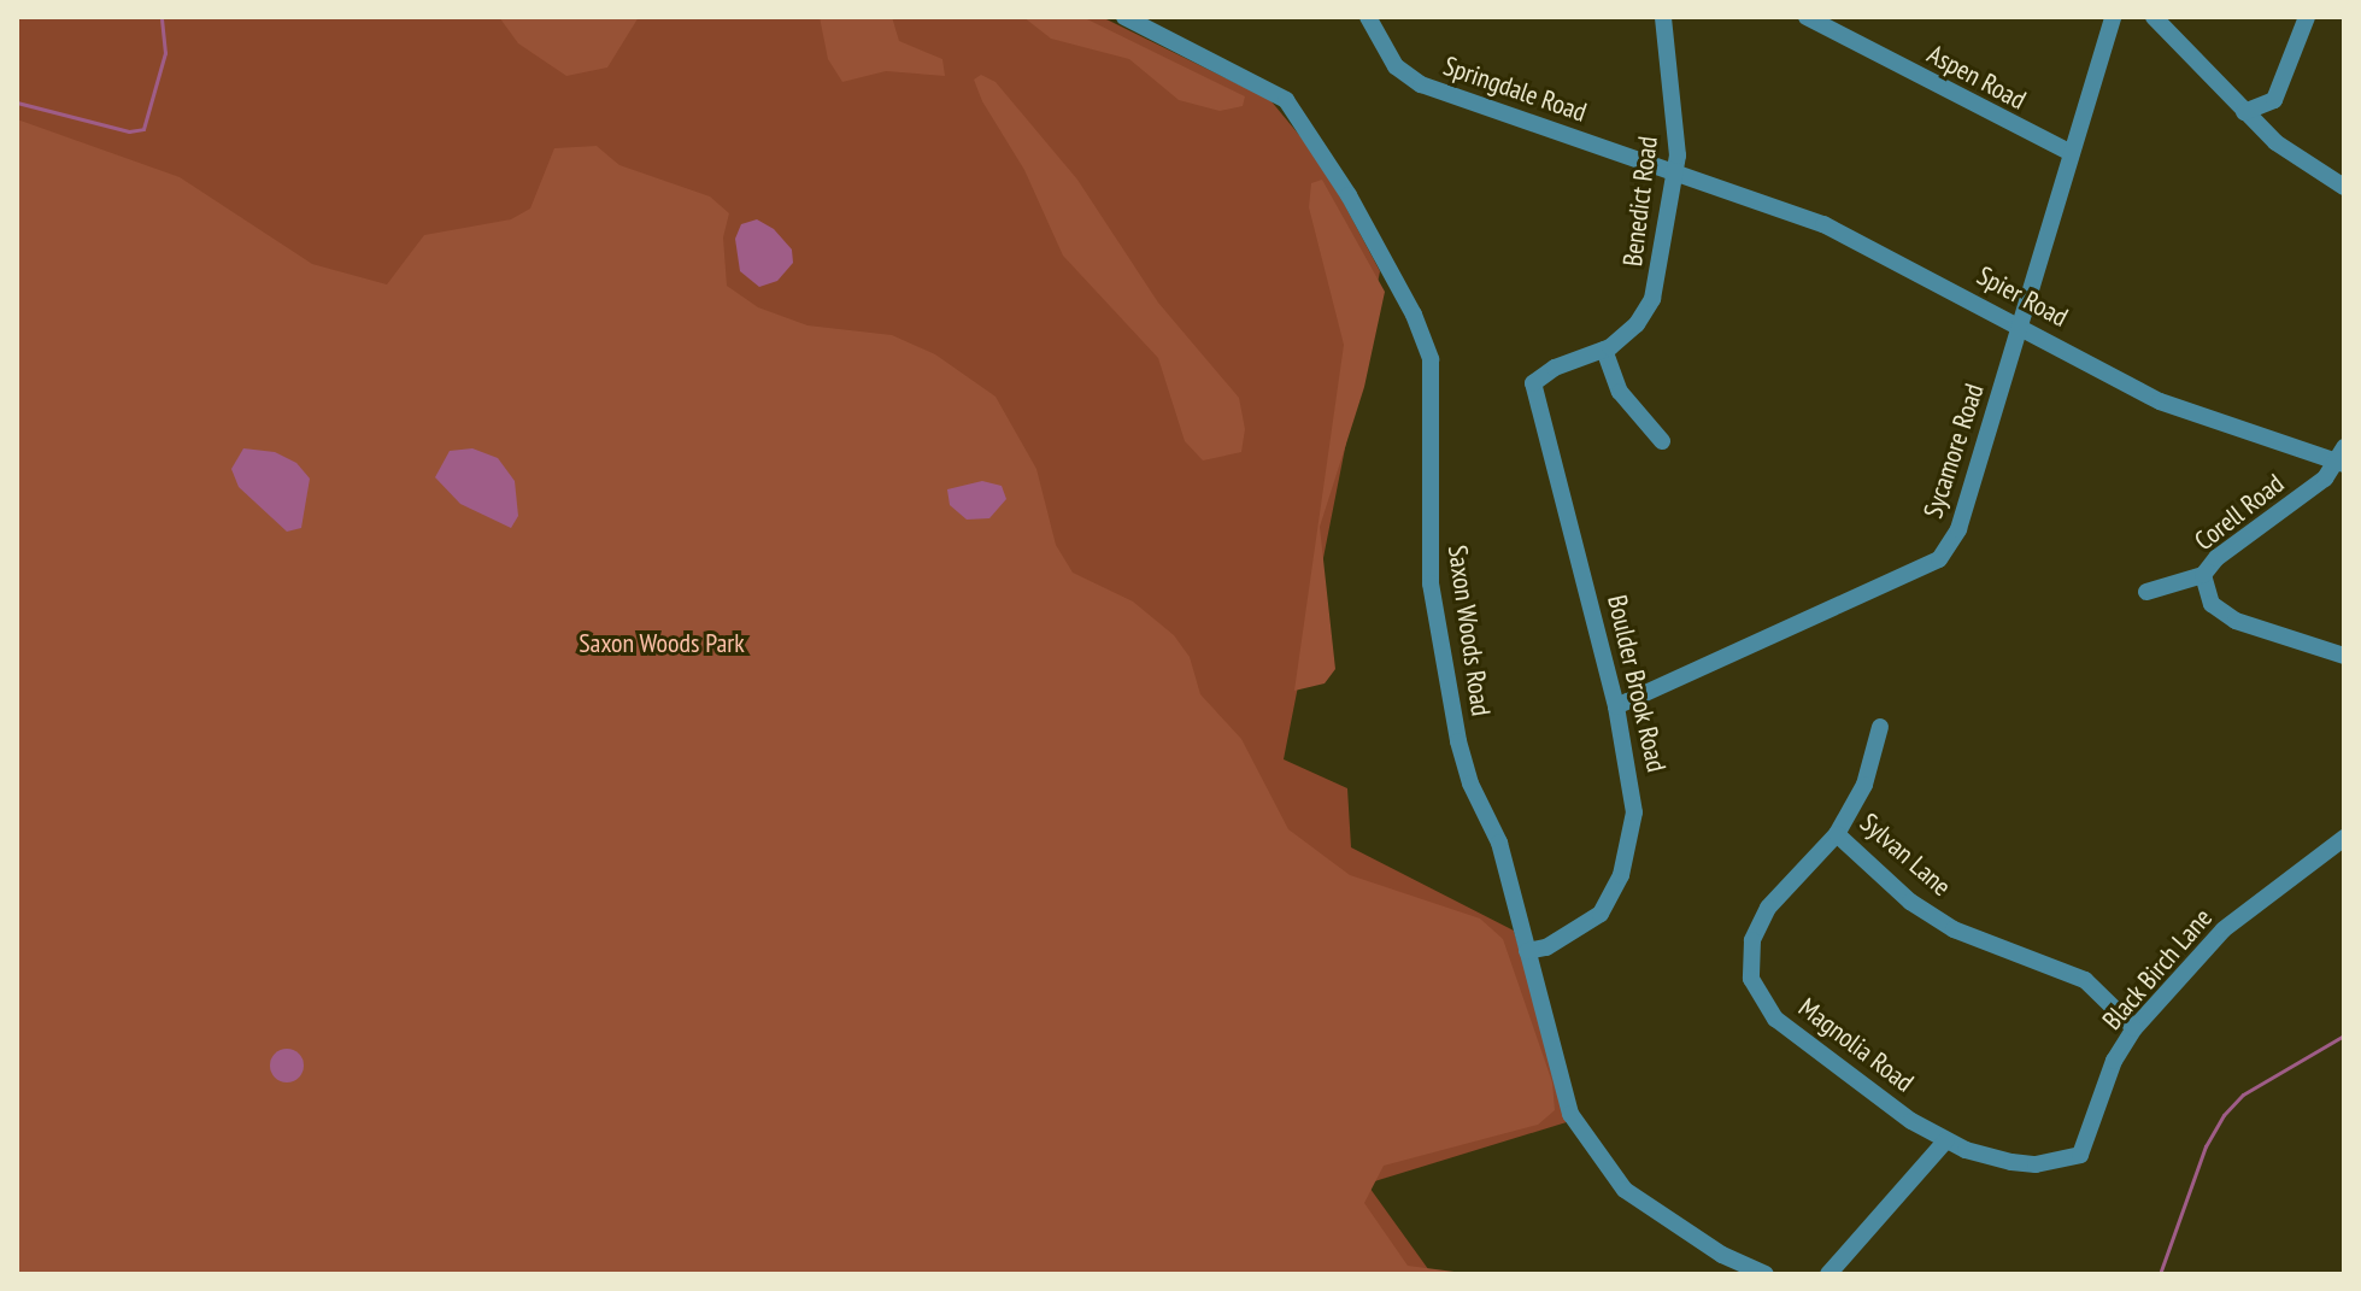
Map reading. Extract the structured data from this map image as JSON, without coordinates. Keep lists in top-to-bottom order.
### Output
{
  "streets": {
    "street": [
      "Aspen Road",
      "Springdale Road",
      "Benedict Road",
      "Spier Road",
      "Sycamore Road",
      "Corell Road",
      "Saxon Woods Road",
      "Boulder Brook Road",
      "Sylvan Lane",
      "Black Birch Lane",
      "Magnolia Road"
    ]
  },
  "crossings": [
    ["Aspen Road", "Sycamore Road"],
    ["Springdale Road", "Benedict Road"],
    ["Springdale Road", "Spier Road"],
    ["Benedict Road", "Spier Road"],
    ["Benedict Road", "Boulder Brook Road"],
    ["Spier Road", "Sycamore Road"],
    ["Spier Road", "Corell Road"],
    ["Sycamore Road", "Boulder Brook Road"],
    ["Saxon Woods Road", "Boulder Brook Road"],
    ["Sylvan Lane", "Black Birch Lane"],
    ["Sylvan Lane", "Magnolia Road"],
    ["Black Birch Lane", "Magnolia Road"]
  ],
  "parks": ["Saxon Woods Park"]
}
